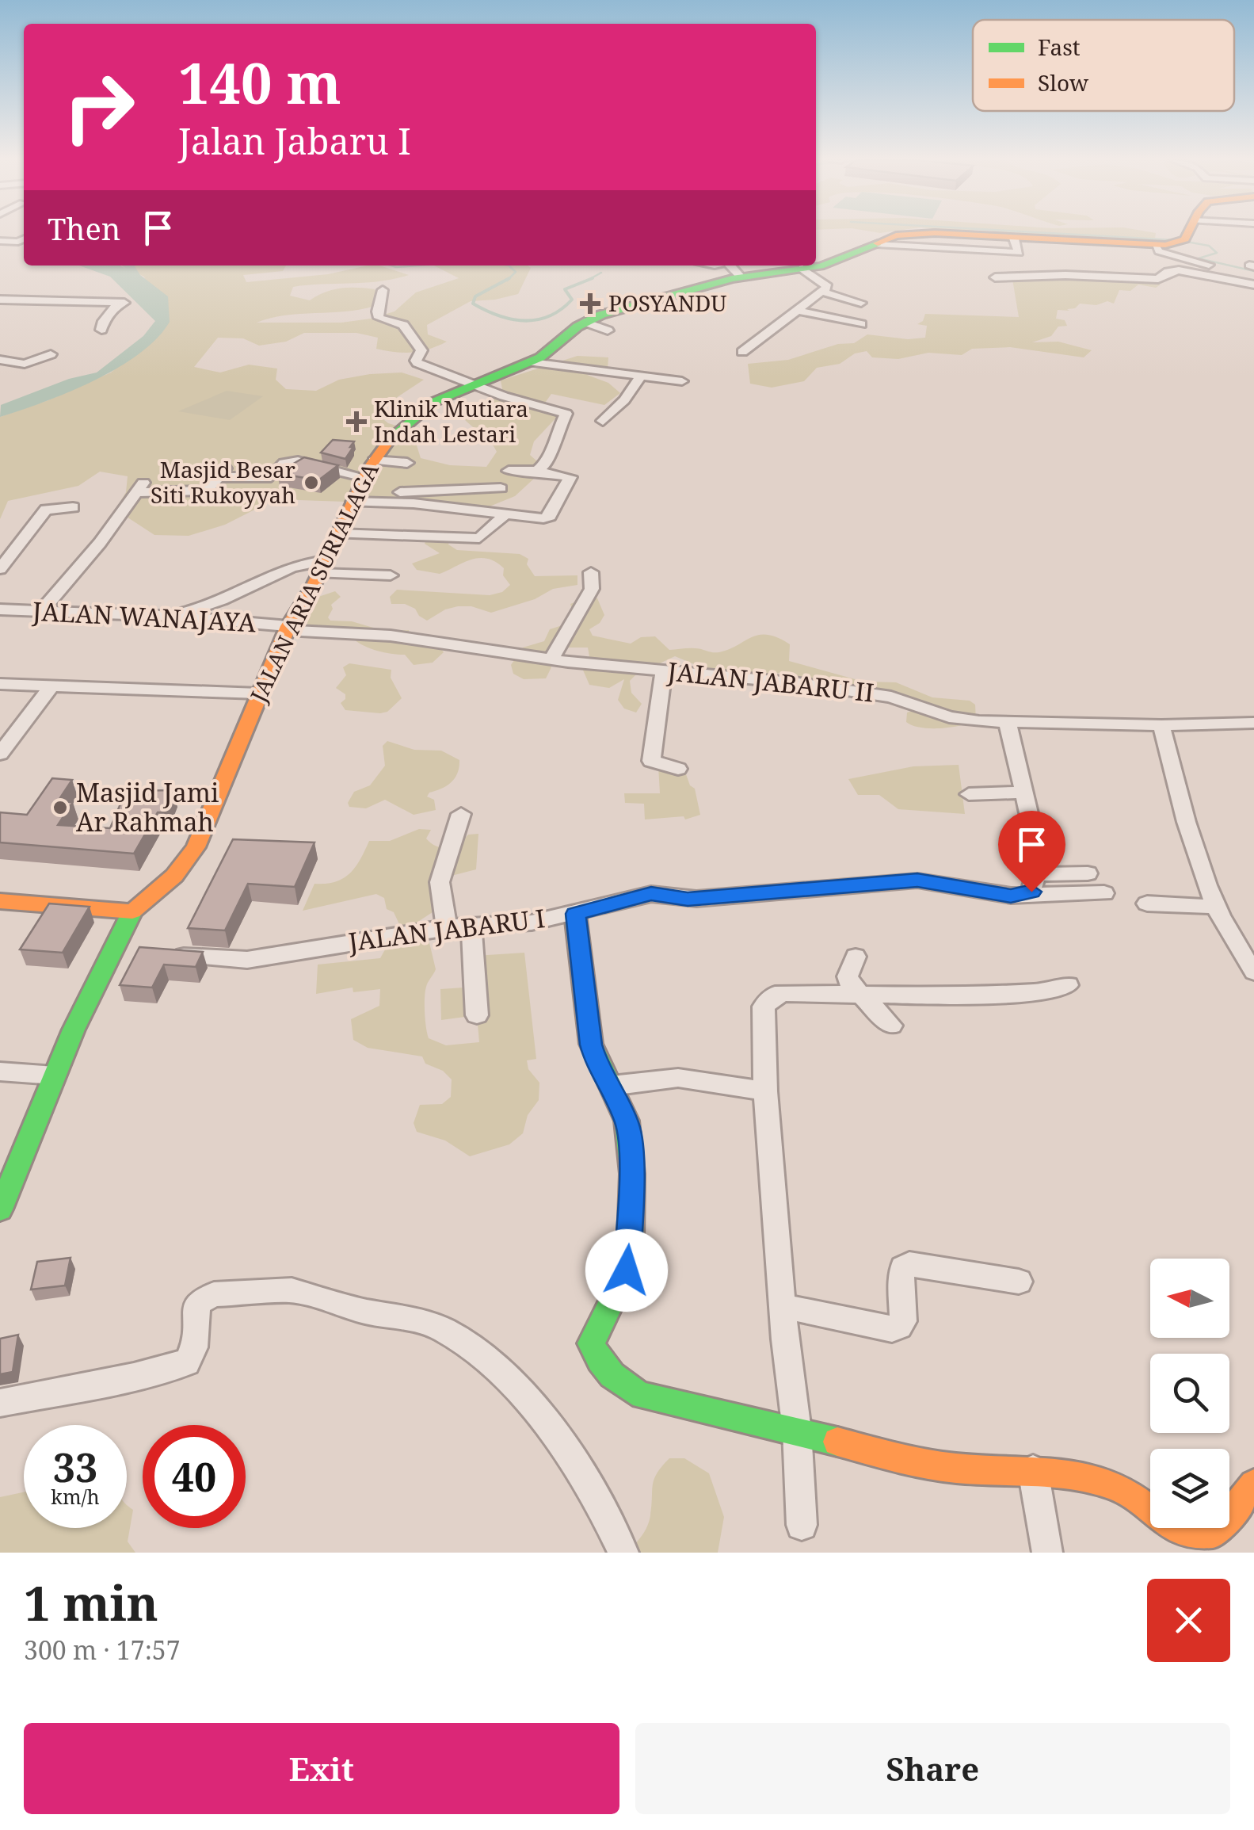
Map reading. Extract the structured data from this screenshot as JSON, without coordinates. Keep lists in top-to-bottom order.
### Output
{
  "streets": {
    "main road": ["JALAN ARIA SURIALAGA"],
    "street": ["JALAN WANAJAYA", "JALAN JABARU II", "JALAN JABARU I"]
  },
  "crossings": [
    ["JALAN ARIA SURIALAGA", "JALAN WANAJAYA"],
    ["JALAN ARIA SURIALAGA", "JALAN JABARU II"],
    ["JALAN WANAJAYA", "JALAN JABARU II"]
  ],
  "places": {
    "health": ["POSYANDU", "Klinik Mutiara Indah Lestari"],
    "other": ["Masjid Besar Siti Rukoyyah", "Masjid Jami Ar Rahmah"]
  },
  "legend": ["Fast", "Slow"],
  "north": "left",
  "page": {
    "turn": ["140 m", "Jalan Jabaru I"],
    "then": "Then",
    "speed": "33 km/h",
    "limit": "40",
    "heading": ["1 min", "300 m · 17:57"],
    "buttons": ["Exit", "Share"]
  }
}
